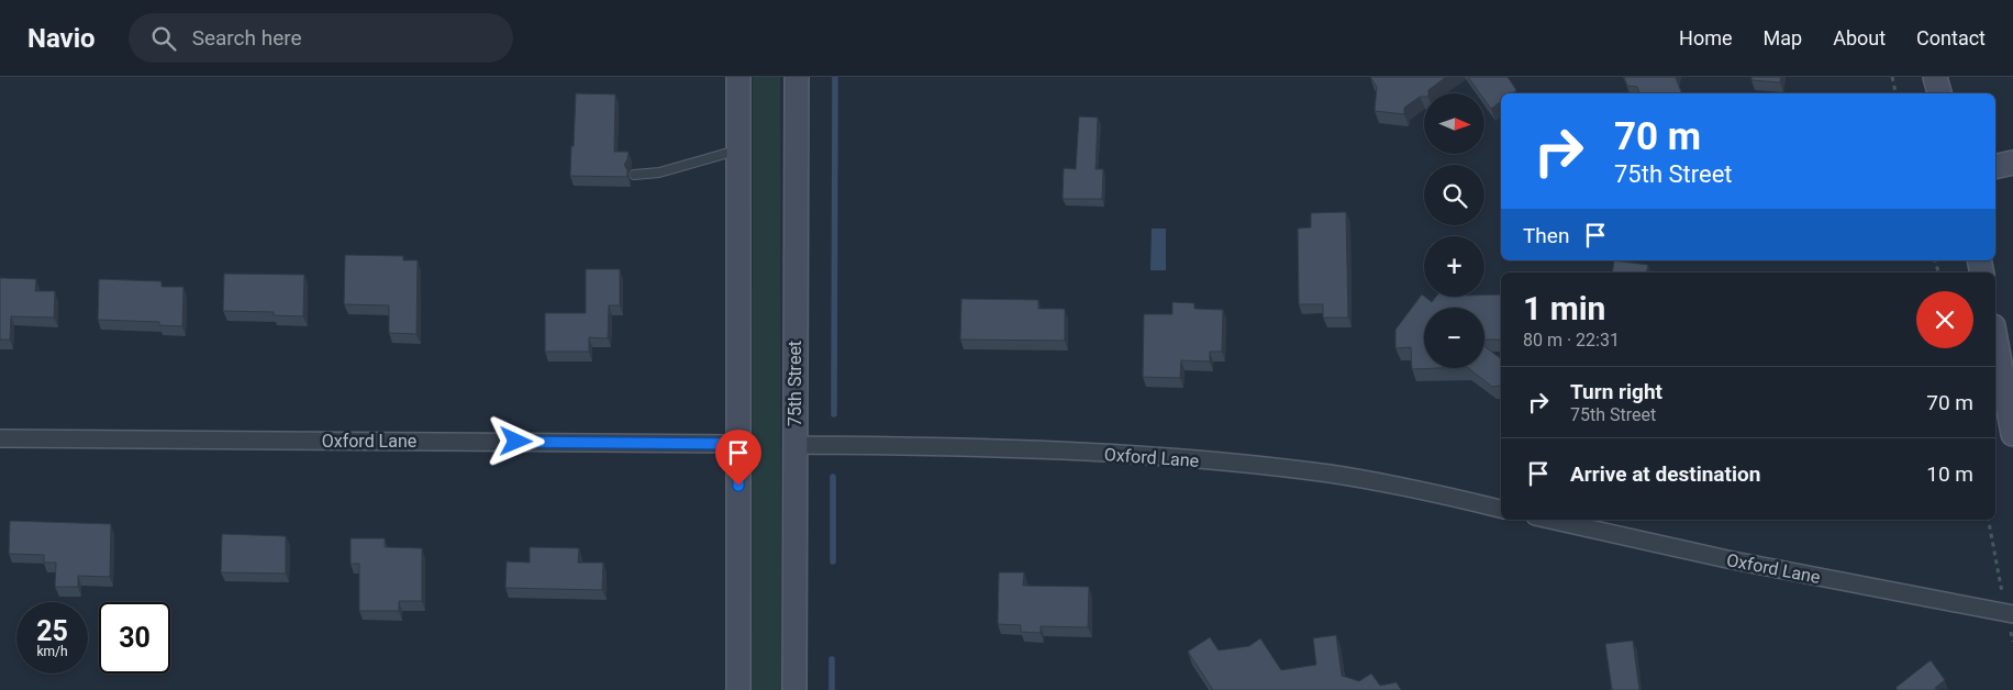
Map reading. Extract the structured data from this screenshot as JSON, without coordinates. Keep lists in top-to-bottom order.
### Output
{
  "streets": {
    "main road": ["75th Street"],
    "street": ["Oxford Lane"]
  },
  "crossings": [
    ["75th Street", "Oxford Lane"]
  ],
  "north": "right",
  "page": {
    "header": "Navio",
    "search": "Search here",
    "nav": [
      "Home",
      "Map",
      "About",
      "Contact"
    ],
    "map_buttons": ["+", "−"],
    "turn": ["70 m", "75th Street"],
    "then": "Then",
    "heading": ["1 min", "80 m · 22:31"],
    "list": [
      {
        "name": "Turn right",
        "note": "75th Street",
        "value": "70 m"
      },
      {
        "name": "Arrive at destination",
        "value": "10 m"
      }
    ],
    "speed": "25 km/h",
    "limit": "30"
  }
}
